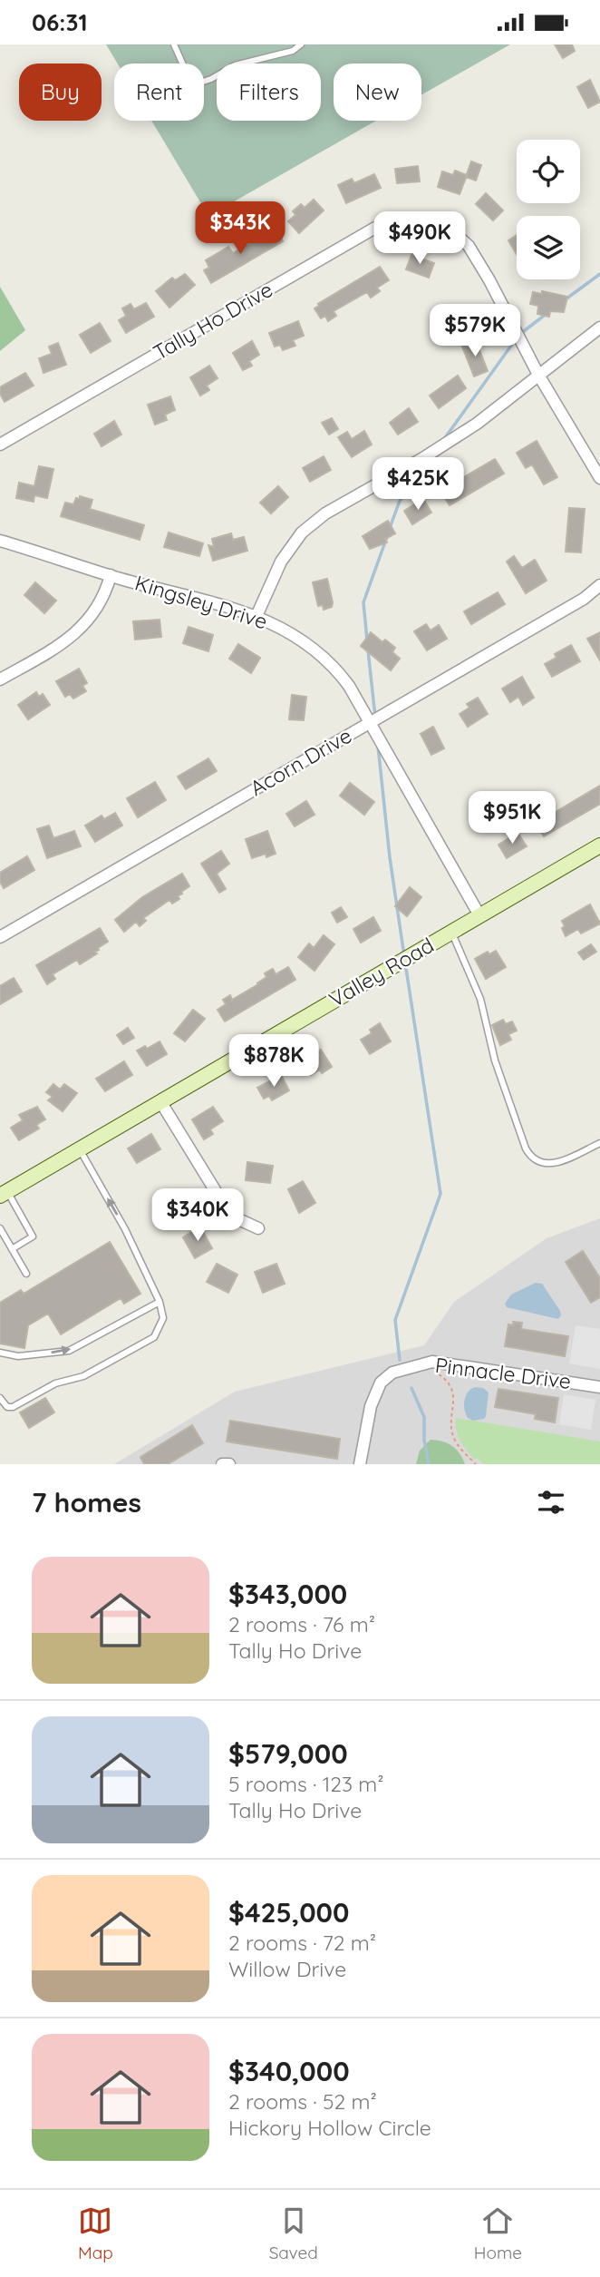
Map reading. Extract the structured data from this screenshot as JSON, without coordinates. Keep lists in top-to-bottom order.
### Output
{
  "streets": {
    "street": [
      "Tally Ho Drive",
      "Kingsley Drive",
      "Acorn Drive",
      "Valley Road",
      "Pinnacle Drive"
    ]
  },
  "crossings": [
    ["Kingsley Drive", "Acorn Drive"],
    ["Kingsley Drive", "Valley Road"]
  ],
  "page": {
    "status": "06:31",
    "chip": [
      "Buy",
      "Rent",
      "Filters",
      "New"
    ],
    "price": [
      "$343K",
      "$490K",
      "$579K",
      "$425K",
      "$951K",
      "$878K",
      "$340K"
    ],
    "heading": "7 homes",
    "list": [
      {
        "name": "$343,000",
        "note": "2 rooms · 76 m² · Tally Ho Drive"
      },
      {
        "name": "$579,000",
        "note": "5 rooms · 123 m² · Tally Ho Drive"
      },
      {
        "name": "$425,000",
        "note": "2 rooms · 72 m² · Willow Drive"
      },
      {
        "name": "$340,000",
        "note": "2 rooms · 52 m² · Hickory Hollow Circle"
      }
    ],
    "tabs": ["Map", "Saved", "Home"]
  }
}
